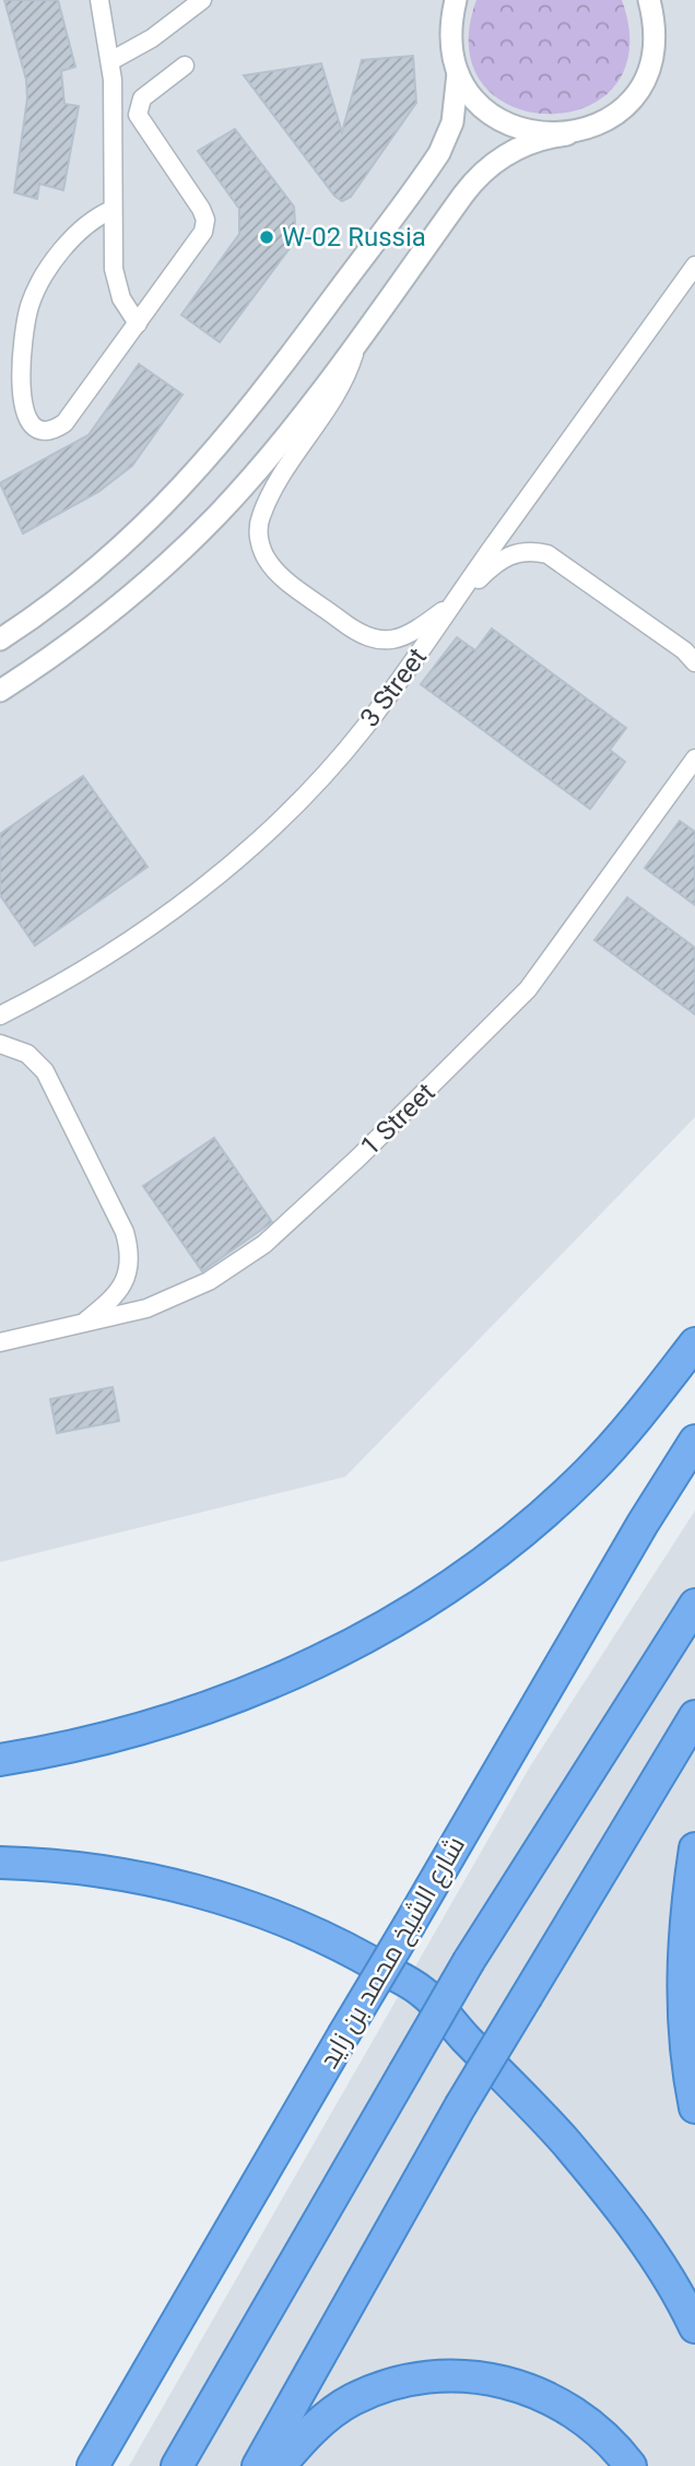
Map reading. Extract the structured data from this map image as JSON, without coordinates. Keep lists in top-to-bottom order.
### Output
{
  "streets": {
    "highway": ["شارع الشيخ محمد بن زايد"],
    "street": ["3 Street", "1 Street"]
  },
  "places": ["W-02 Russia"]
}
